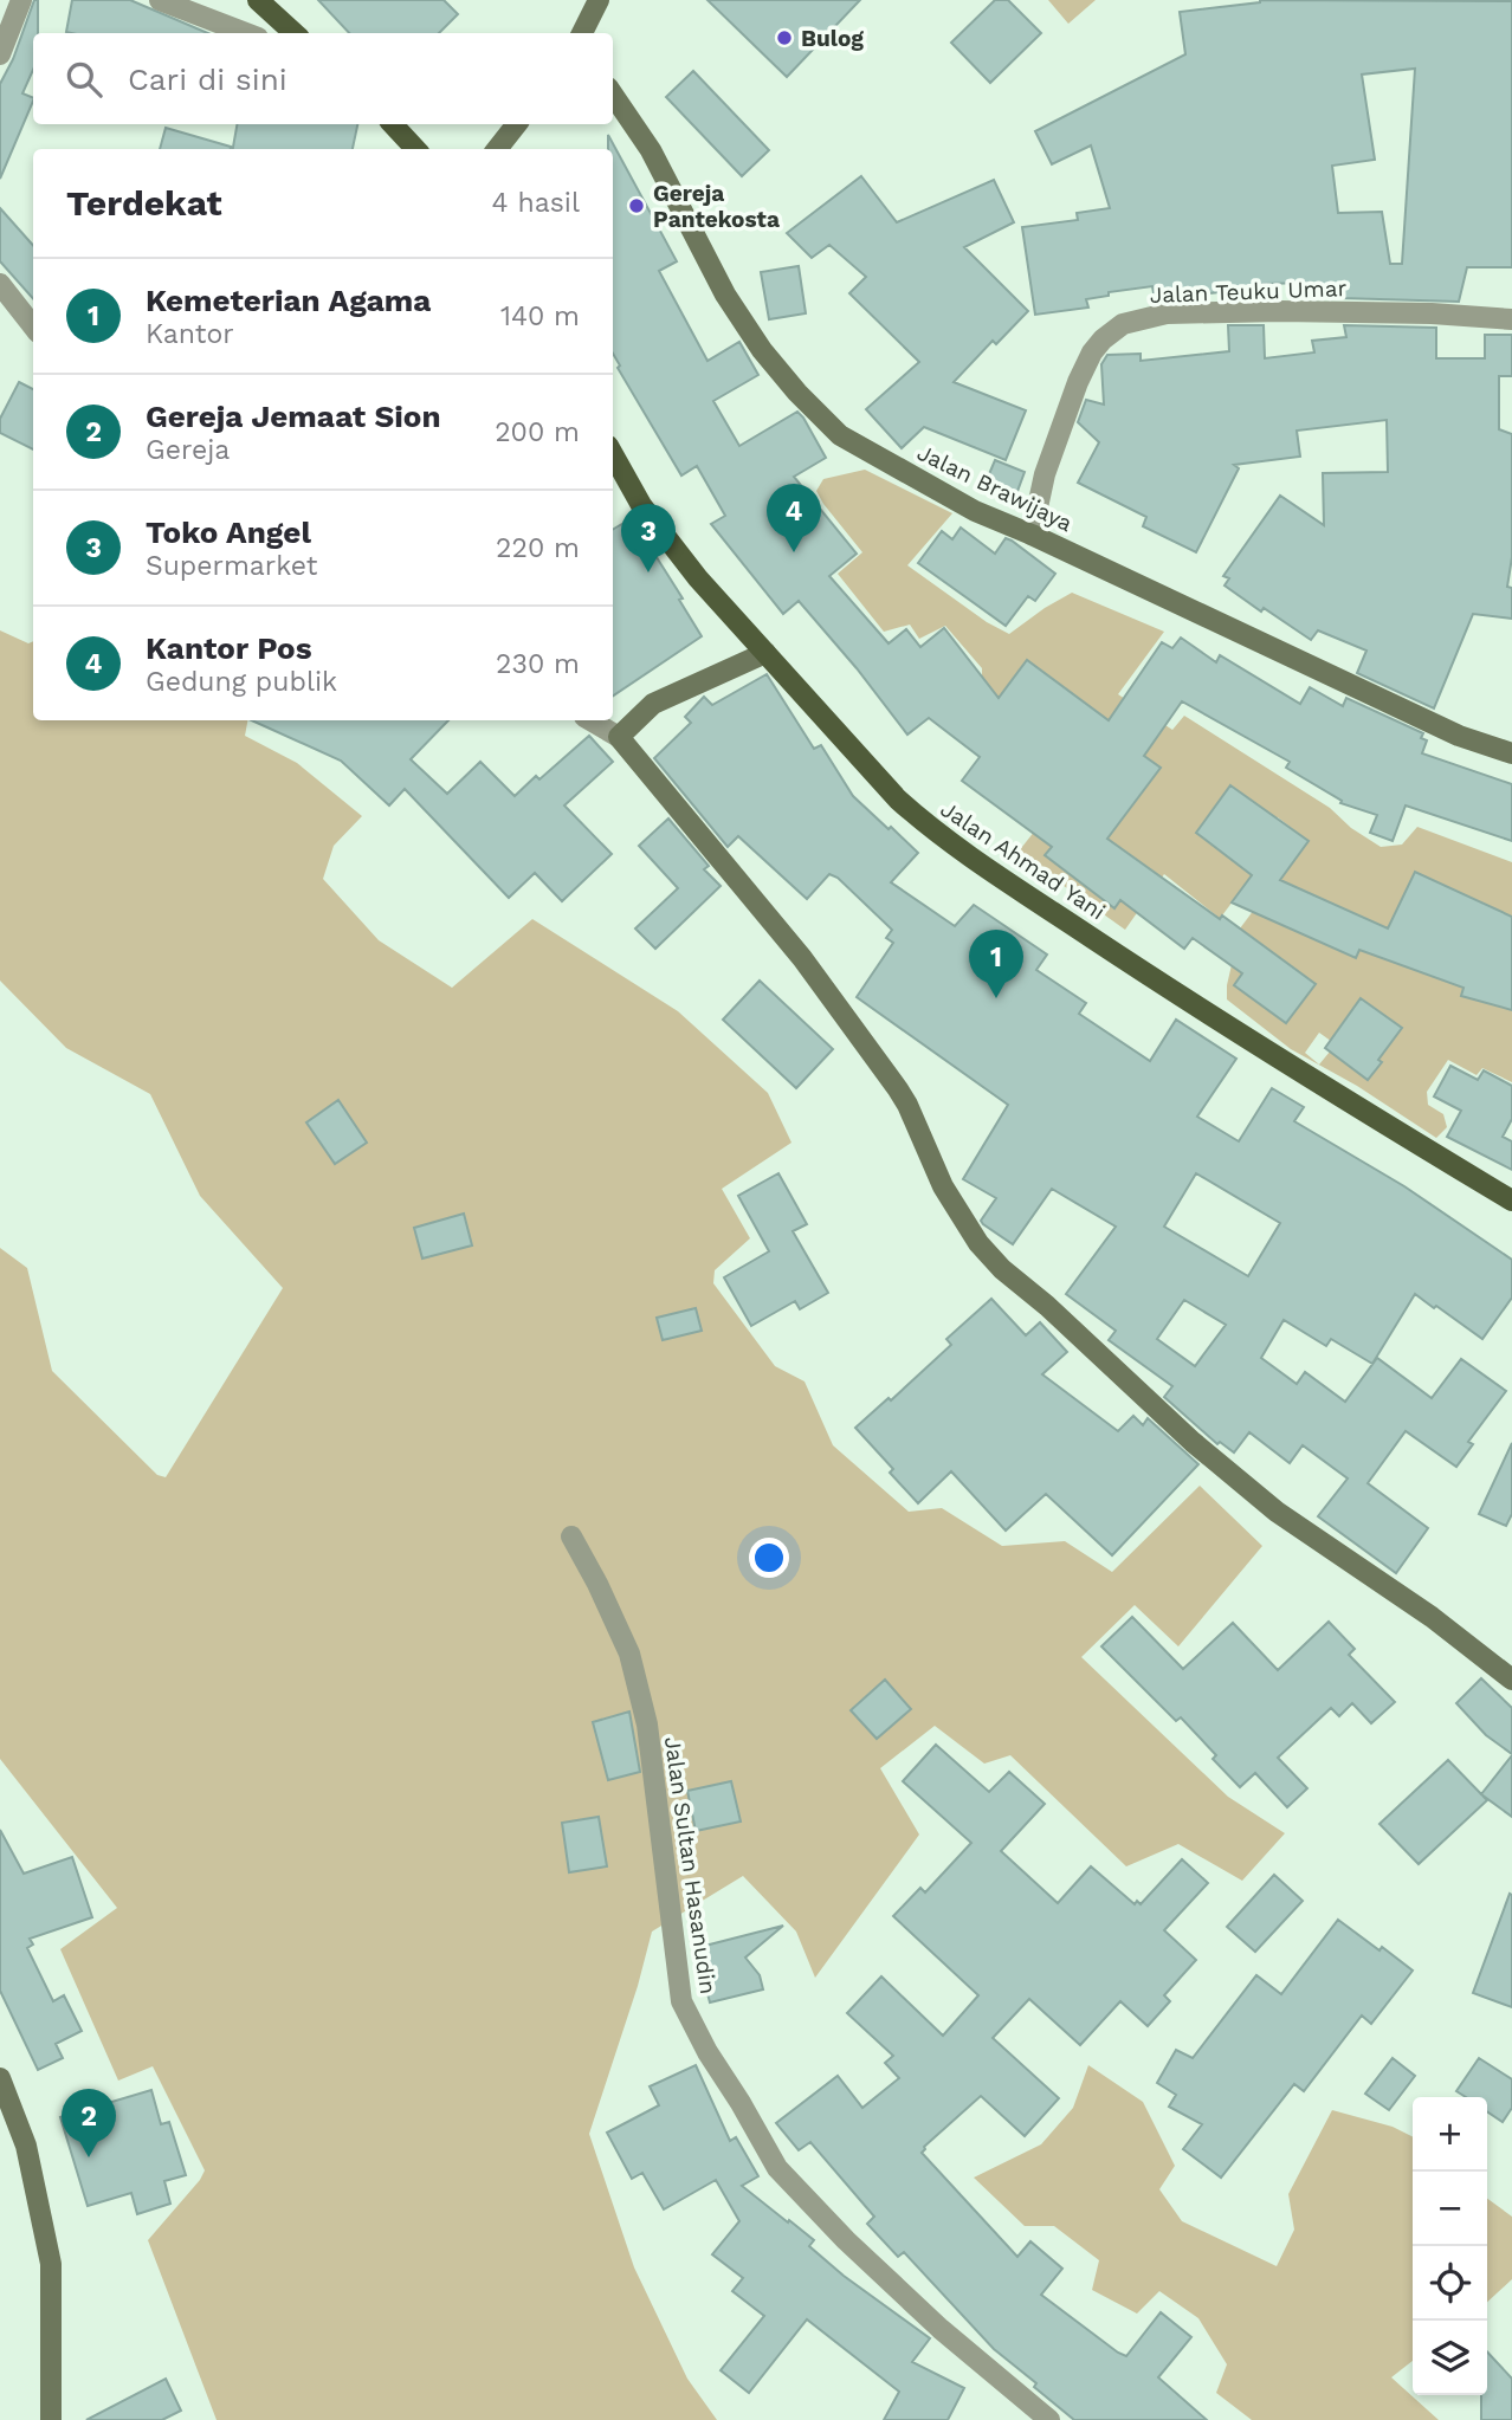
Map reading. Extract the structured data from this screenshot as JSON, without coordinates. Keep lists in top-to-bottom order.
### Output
{
  "streets": {
    "main road": ["Jalan Brawijaya", "Jalan Ahmad Yani"],
    "street": ["Jalan Teuku Umar", "Jalan Sultan Hasanudin"]
  },
  "crossings": [
    ["Jalan Teuku Umar", "Jalan Brawijaya"]
  ],
  "places": ["Bulog", "Gereja Pantekosta"],
  "page": {
    "search": "Cari di sini",
    "heading": ["Terdekat", "4 hasil"],
    "list": [
      {
        "mark": "1",
        "name": "Kemeterian Agama",
        "note": "Kantor",
        "value": "140 m"
      },
      {
        "mark": "2",
        "name": "Gereja Jemaat Sion",
        "note": "Gereja",
        "value": "200 m"
      },
      {
        "mark": "3",
        "name": "Toko Angel",
        "note": "Supermarket",
        "value": "220 m"
      },
      {
        "mark": "4",
        "name": "Kantor Pos",
        "note": "Gedung publik",
        "value": "230 m"
      }
    ],
    "pins": [
      "4",
      "3",
      "1",
      "2"
    ],
    "map_buttons": ["+", "−"]
  }
}
